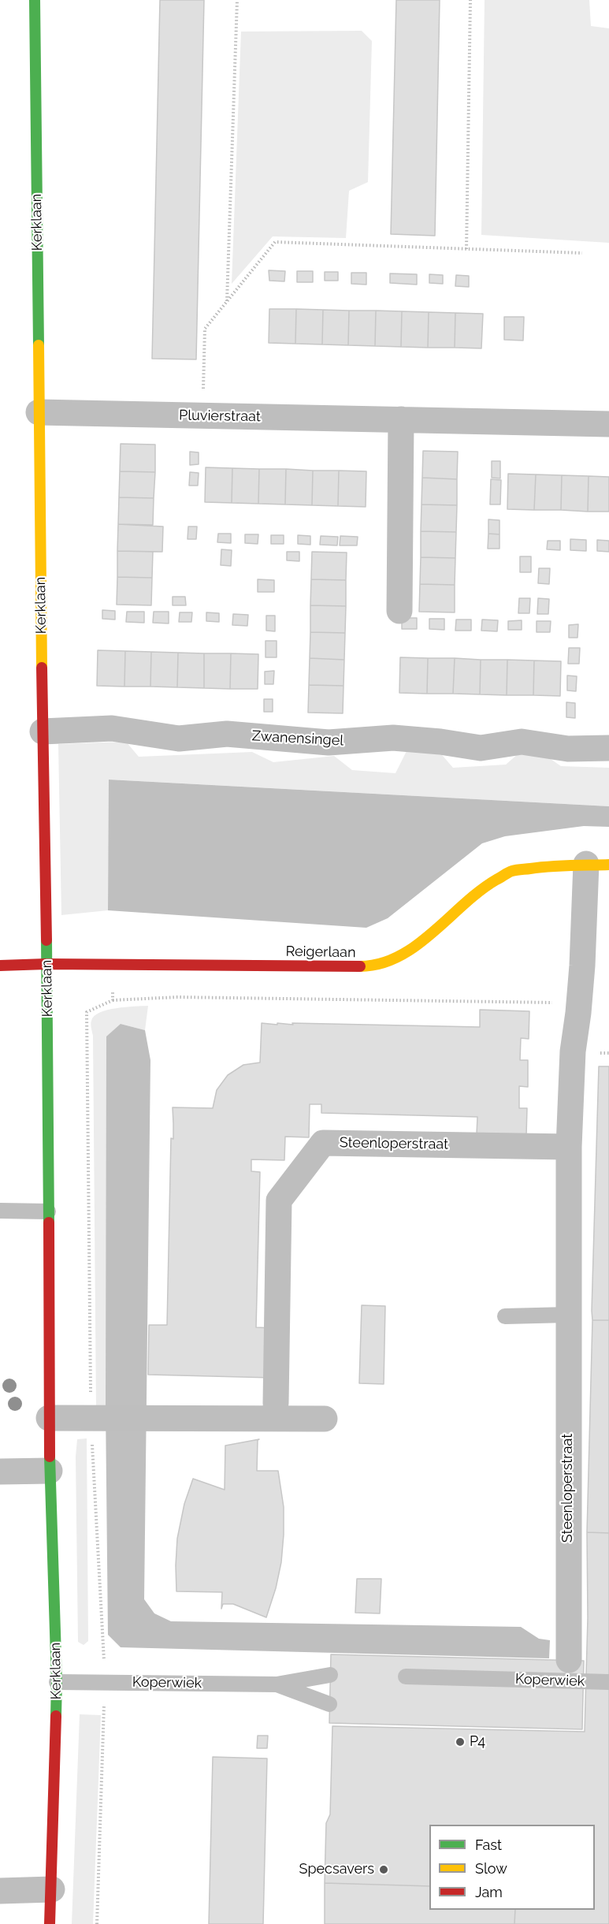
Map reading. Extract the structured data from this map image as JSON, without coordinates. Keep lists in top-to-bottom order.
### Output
{
  "streets": {
    "street": [
      "Kerklaan",
      "Pluvierstraat",
      "Zwanensingel",
      "Reigerlaan",
      "Steenloperstraat"
    ],
    "lane": ["Koperwiek"]
  },
  "crossings": [
    ["Kerklaan", "Pluvierstraat"],
    ["Kerklaan", "Zwanensingel"],
    ["Kerklaan", "Reigerlaan"],
    ["Kerklaan", "Koperwiek"],
    ["Reigerlaan", "Steenloperstraat"]
  ],
  "places": ["P4", "Specsavers"],
  "legend": ["Fast", "Slow", "Jam"]
}
